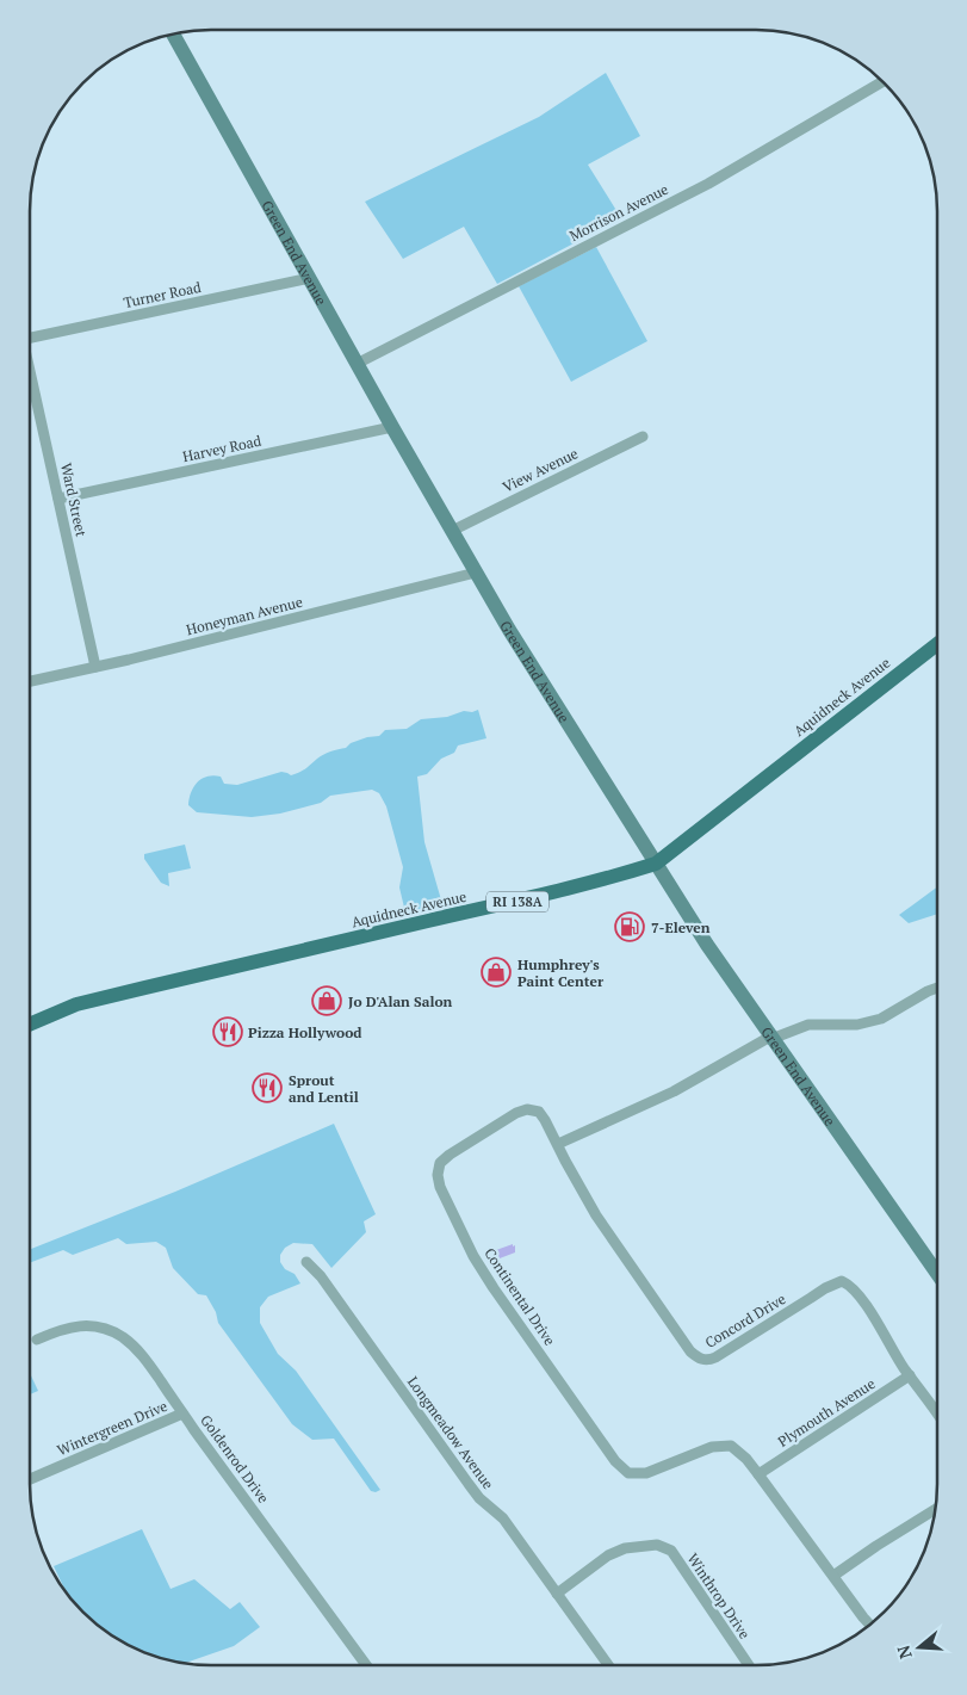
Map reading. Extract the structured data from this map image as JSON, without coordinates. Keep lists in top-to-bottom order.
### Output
{
  "streets": {
    "main road": ["Green End Avenue", "Aquidneck Avenue", "RI 138A"],
    "street": [
      "Morrison Avenue",
      "Turner Road",
      "Harvey Road",
      "View Avenue",
      "Ward Street",
      "Honeyman Avenue",
      "Continental Drive",
      "Concord Drive",
      "Plymouth Avenue",
      "Wintergreen Drive",
      "Longmeadow Avenue",
      "Goldenrod Drive",
      "Winthrop Drive"
    ]
  },
  "crossings": [
    ["Morrison Avenue", "Green End Avenue"],
    ["Green End Avenue", "Turner Road"],
    ["Green End Avenue", "Harvey Road"],
    ["Green End Avenue", "View Avenue"],
    ["Green End Avenue", "Honeyman Avenue"],
    ["Green End Avenue", "Aquidneck Avenue"],
    ["Harvey Road", "Ward Street"],
    ["Ward Street", "Honeyman Avenue"],
    ["Continental Drive", "Concord Drive"],
    ["Continental Drive", "Plymouth Avenue"],
    ["Concord Drive", "Plymouth Avenue"],
    ["Wintergreen Drive", "Goldenrod Drive"],
    ["Longmeadow Avenue", "Winthrop Drive"]
  ],
  "places": {
    "fuel station": ["7-Eleven"],
    "shop": ["Humphrey's Paint Center", "Jo D'Alan Salon"],
    "restaurant": ["Pizza Hollywood", "Sprout and Lentil"]
  },
  "north": "left"
}
